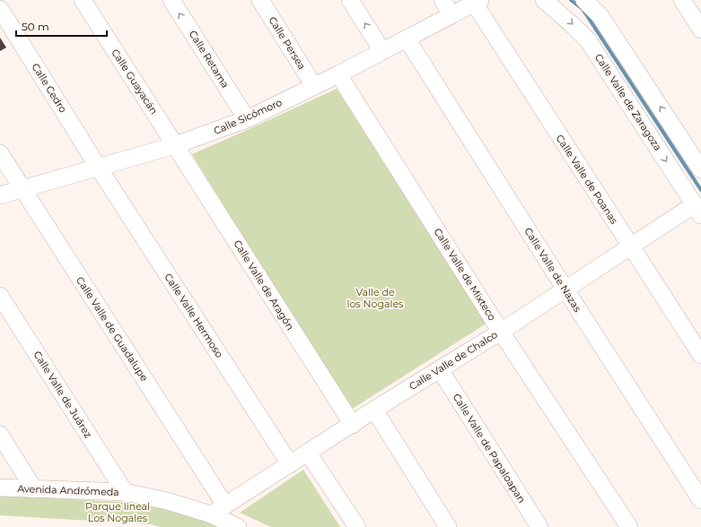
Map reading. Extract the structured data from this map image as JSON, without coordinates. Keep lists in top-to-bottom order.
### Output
{
  "streets": {
    "street": [
      "Calle Persea",
      "Calle Retama",
      "Calle Guayacán",
      "Calle Cedro",
      "Calle Valle de Zaragoza",
      "Calle Sicómoro",
      "Calle Valle de Poanas",
      "Calle Valle de Nazas",
      "Calle Valle de Mixteco",
      "Calle Valle de Aragón",
      "Calle Valle Hermoso",
      "Calle Valle de Guadalupe",
      "Calle Valle de Chalco",
      "Calle Valle de Juárez",
      "Calle Valle de Papaloapan",
      "Avenida Andrómeda"
    ]
  },
  "crossings": [
    ["Calle Persea", "Calle Sicómoro"],
    ["Calle Retama", "Calle Sicómoro"],
    ["Calle Guayacán", "Calle Sicómoro"],
    ["Calle Guayacán", "Calle Valle de Aragón"],
    ["Calle Cedro", "Calle Sicómoro"],
    ["Calle Cedro", "Calle Valle Hermoso"],
    ["Calle Valle de Zaragoza", "Calle Valle de Chalco"],
    ["Calle Sicómoro", "Calle Valle de Poanas"],
    ["Calle Sicómoro", "Calle Valle de Nazas"],
    ["Calle Sicómoro", "Calle Valle de Mixteco"],
    ["Calle Sicómoro", "Calle Valle de Aragón"],
    ["Calle Sicómoro", "Calle Valle Hermoso"],
    ["Calle Sicómoro", "Calle Valle de Guadalupe"],
    ["Calle Valle de Poanas", "Calle Valle de Chalco"],
    ["Calle Valle de Nazas", "Calle Valle de Chalco"],
    ["Calle Valle de Mixteco", "Calle Valle de Chalco"],
    ["Calle Valle de Aragón", "Calle Valle de Chalco"],
    ["Calle Valle Hermoso", "Calle Valle de Chalco"],
    ["Calle Valle de Guadalupe", "Calle Valle de Chalco"],
    ["Calle Valle de Chalco", "Calle Valle de Papaloapan"],
    ["Calle Valle de Chalco", "Avenida Andrómeda"],
    ["Calle Valle de Juárez", "Avenida Andrómeda"]
  ],
  "parks": ["Valle de los Nogales", "Parque lineal Los Nogales"],
  "scale_bar": "50 m"
}
